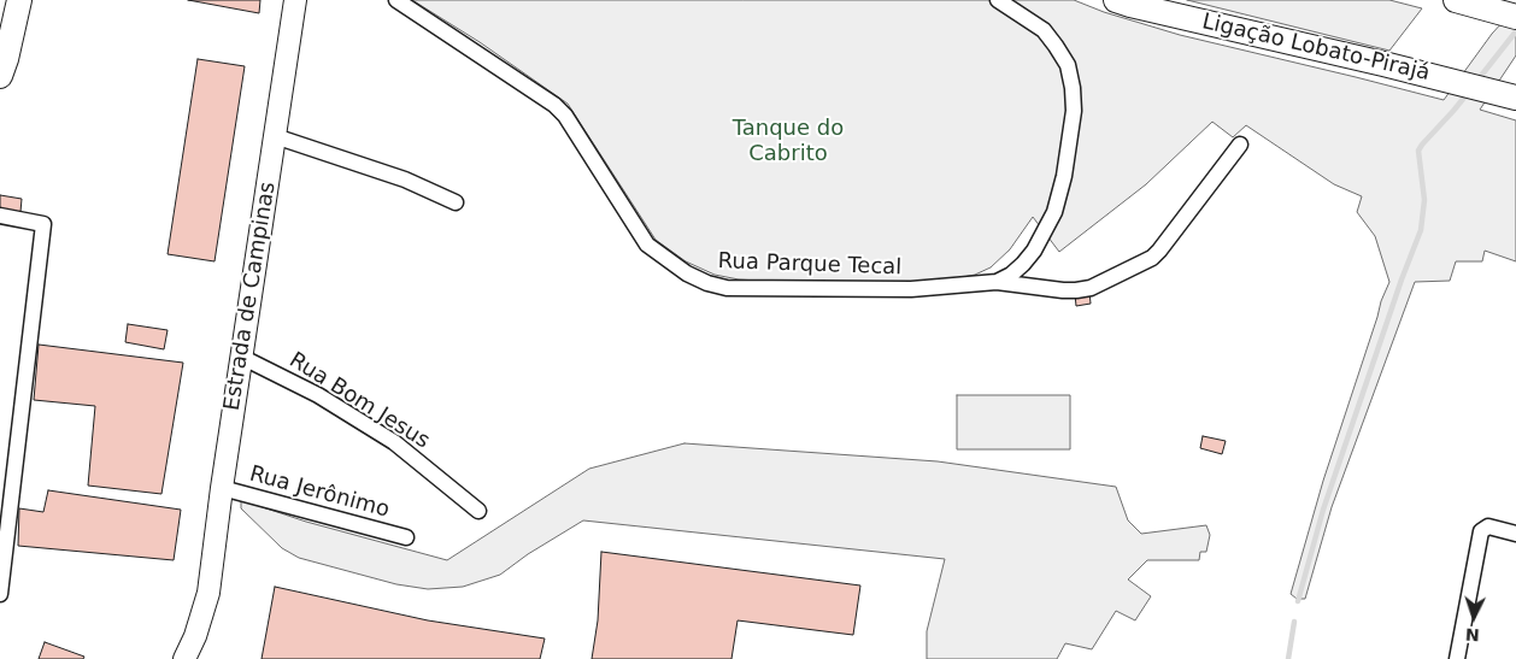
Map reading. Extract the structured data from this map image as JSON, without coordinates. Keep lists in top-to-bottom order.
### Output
{
  "streets": {
    "main road": ["Ligação Lobato-Pirajá", "Estrada de Campinas"],
    "street": ["Rua Parque Tecal", "Rua Bom Jesus", "Rua Jerônimo"]
  },
  "crossings": [
    ["Estrada de Campinas", "Rua Bom Jesus"],
    ["Estrada de Campinas", "Rua Jerônimo"]
  ],
  "parks": ["Tanque do Cabrito"],
  "north": "bottom"
}
